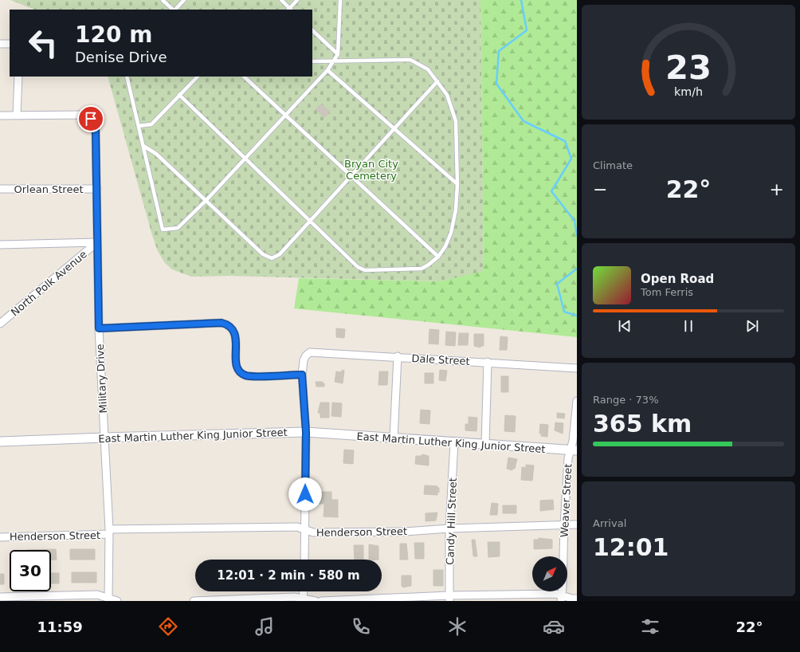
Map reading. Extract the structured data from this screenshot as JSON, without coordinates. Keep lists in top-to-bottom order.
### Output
{
  "streets": {
    "street": [
      "Orlean Street",
      "North Polk Avenue",
      "Dale Street",
      "Military Drive",
      "East Martin Luther King Junior Street",
      "Weaver Street",
      "Candy Hill Street",
      "Henderson Street"
    ]
  },
  "crossings": [
    ["Orlean Street", "Military Drive"],
    ["North Polk Avenue", "Military Drive"],
    ["Military Drive", "East Martin Luther King Junior Street"],
    ["Military Drive", "Henderson Street"],
    ["East Martin Luther King Junior Street", "Weaver Street"],
    ["East Martin Luther King Junior Street", "Candy Hill Street"],
    ["Weaver Street", "Henderson Street"],
    ["Candy Hill Street", "Henderson Street"]
  ],
  "parks": ["Bryan City Cemetery"],
  "north": "top right",
  "page": {
    "turn": ["120 m", "Denise Drive"],
    "tile": [
      "Climate",
      ["Range · 73%", "365 km"],
      ["Arrival", "12:01"]
    ],
    "heat": ["−", "22°", "+"],
    "song": ["Open Road", "Tom Ferris"],
    "limit": "30",
    "trip": "12:01 · 2 min · 580 m",
    "tabs": ["11:59", "22°"],
    "gauge": ["23", "km/h"]
  }
}
